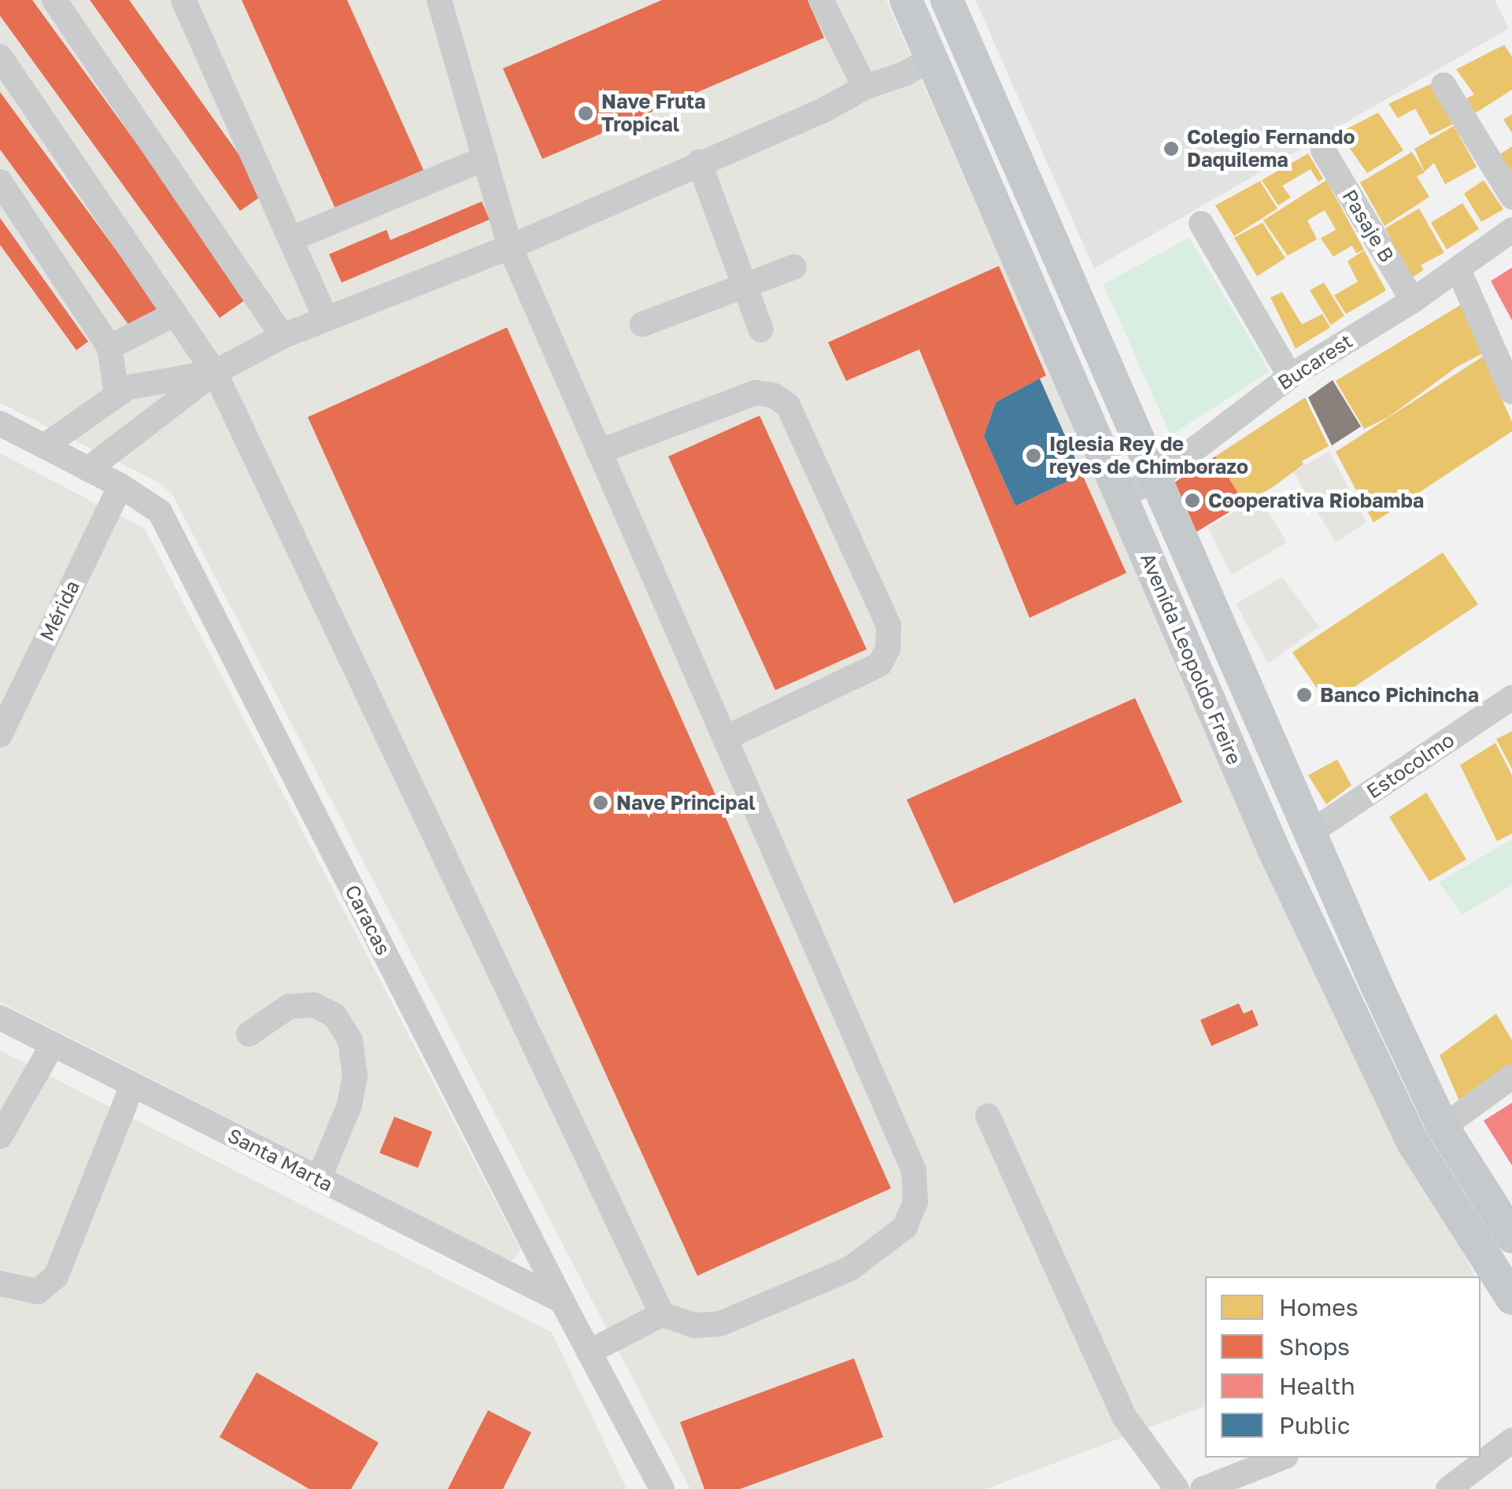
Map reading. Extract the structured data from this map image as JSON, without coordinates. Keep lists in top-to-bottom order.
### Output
{
  "streets": {
    "main road": ["Avenida Leopoldo Freire"],
    "street": [
      "Pasaje B",
      "Bucarest",
      "Mérida",
      "Estocolmo",
      "Caracas",
      "Santa Marta"
    ]
  },
  "crossings": [
    ["Pasaje B", "Bucarest"],
    ["Bucarest", "Avenida Leopoldo Freire"],
    ["Mérida", "Caracas"],
    ["Avenida Leopoldo Freire", "Estocolmo"],
    ["Caracas", "Santa Marta"]
  ],
  "places": [
    "Nave Fruta Tropical",
    "Colegio Fernando Daquilema",
    "Iglesia Rey de reyes de Chimborazo",
    "Cooperativa Riobamba",
    "Banco Pichincha",
    "Nave Principal"
  ],
  "legend": [
    "Homes",
    "Shops",
    "Health",
    "Public"
  ]
}
